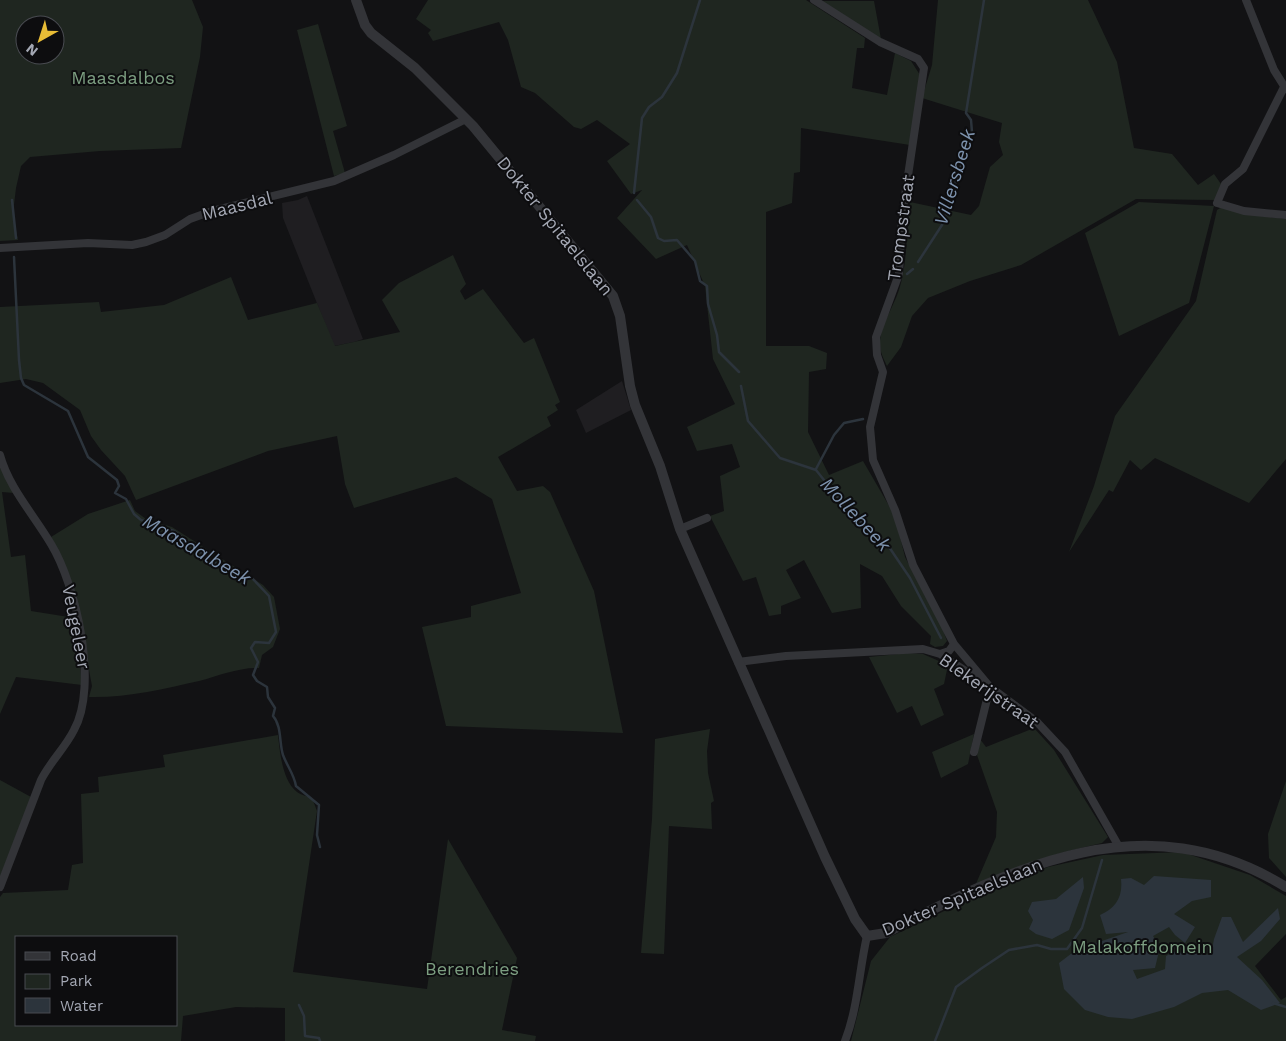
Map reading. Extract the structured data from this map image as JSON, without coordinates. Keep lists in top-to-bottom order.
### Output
{
  "streets": {
    "street": [
      "Maasdal",
      "Dokter Spitaelslaan",
      "Trompstraat",
      "Veugeleer",
      "Blekerijstraat"
    ]
  },
  "crossings": [
    ["Maasdal", "Dokter Spitaelslaan"],
    ["Dokter Spitaelslaan", "Blekerijstraat"],
    ["Trompstraat", "Blekerijstraat"]
  ],
  "water": ["Villersbeek", "Mollebeek", "Maasdalbeek"],
  "parks": ["Maasdalbos", "Malakoffdomein", "Berendries"],
  "legend": ["Road", "Park", "Water"],
  "north": "bottom left"
}
